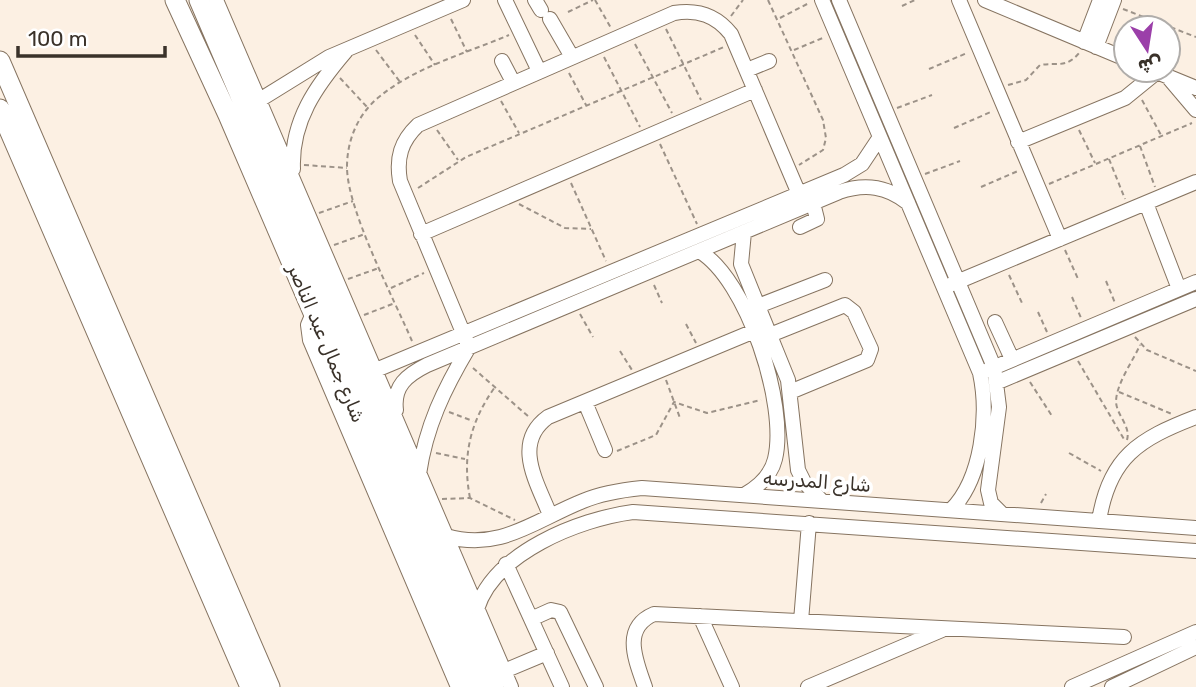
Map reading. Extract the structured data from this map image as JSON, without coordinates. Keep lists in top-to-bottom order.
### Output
{
  "streets": {
    "main road": ["شارع جمال عبد الناصر"],
    "street": ["شارع المدرسه"]
  },
  "scale_bar": "100 m",
  "north": "bottom"
}
